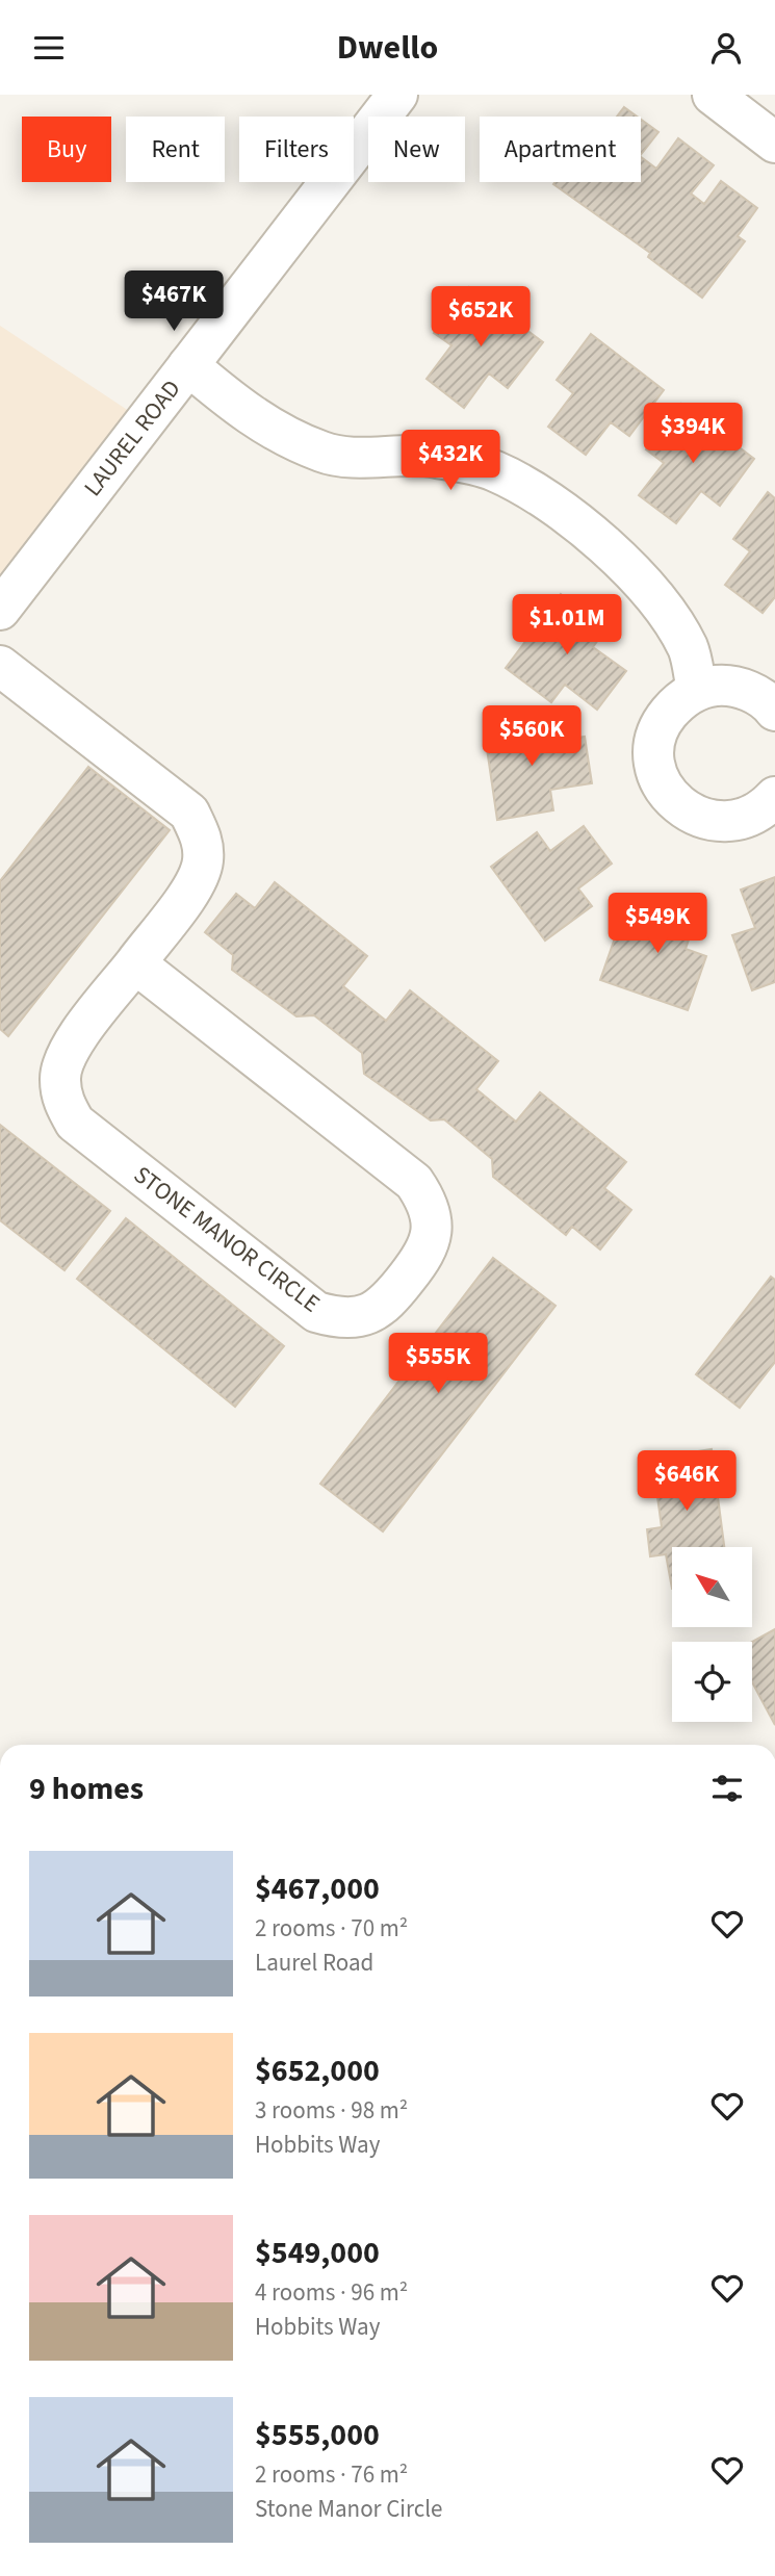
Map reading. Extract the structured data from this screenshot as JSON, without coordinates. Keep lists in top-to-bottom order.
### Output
{
  "streets": {
    "street": ["LAUREL ROAD", "STONE MANOR CIRCLE"]
  },
  "north": "top left",
  "page": {
    "header": "Dwello",
    "chip": [
      "Buy",
      "Rent",
      "Filters",
      "New",
      "Apartment"
    ],
    "price": [
      "$467K",
      "$652K",
      "$394K",
      "$432K",
      "$1.01M",
      "$560K",
      "$549K",
      "$555K",
      "$646K"
    ],
    "heading": "9 homes",
    "list": [
      {
        "name": "$467,000",
        "note": "2 rooms · 70 m² · Laurel Road"
      },
      {
        "name": "$652,000",
        "note": "3 rooms · 98 m² · Hobbits Way"
      },
      {
        "name": "$549,000",
        "note": "4 rooms · 96 m² · Hobbits Way"
      },
      {
        "name": "$555,000",
        "note": "2 rooms · 76 m² · Stone Manor Circle"
      }
    ]
  }
}
